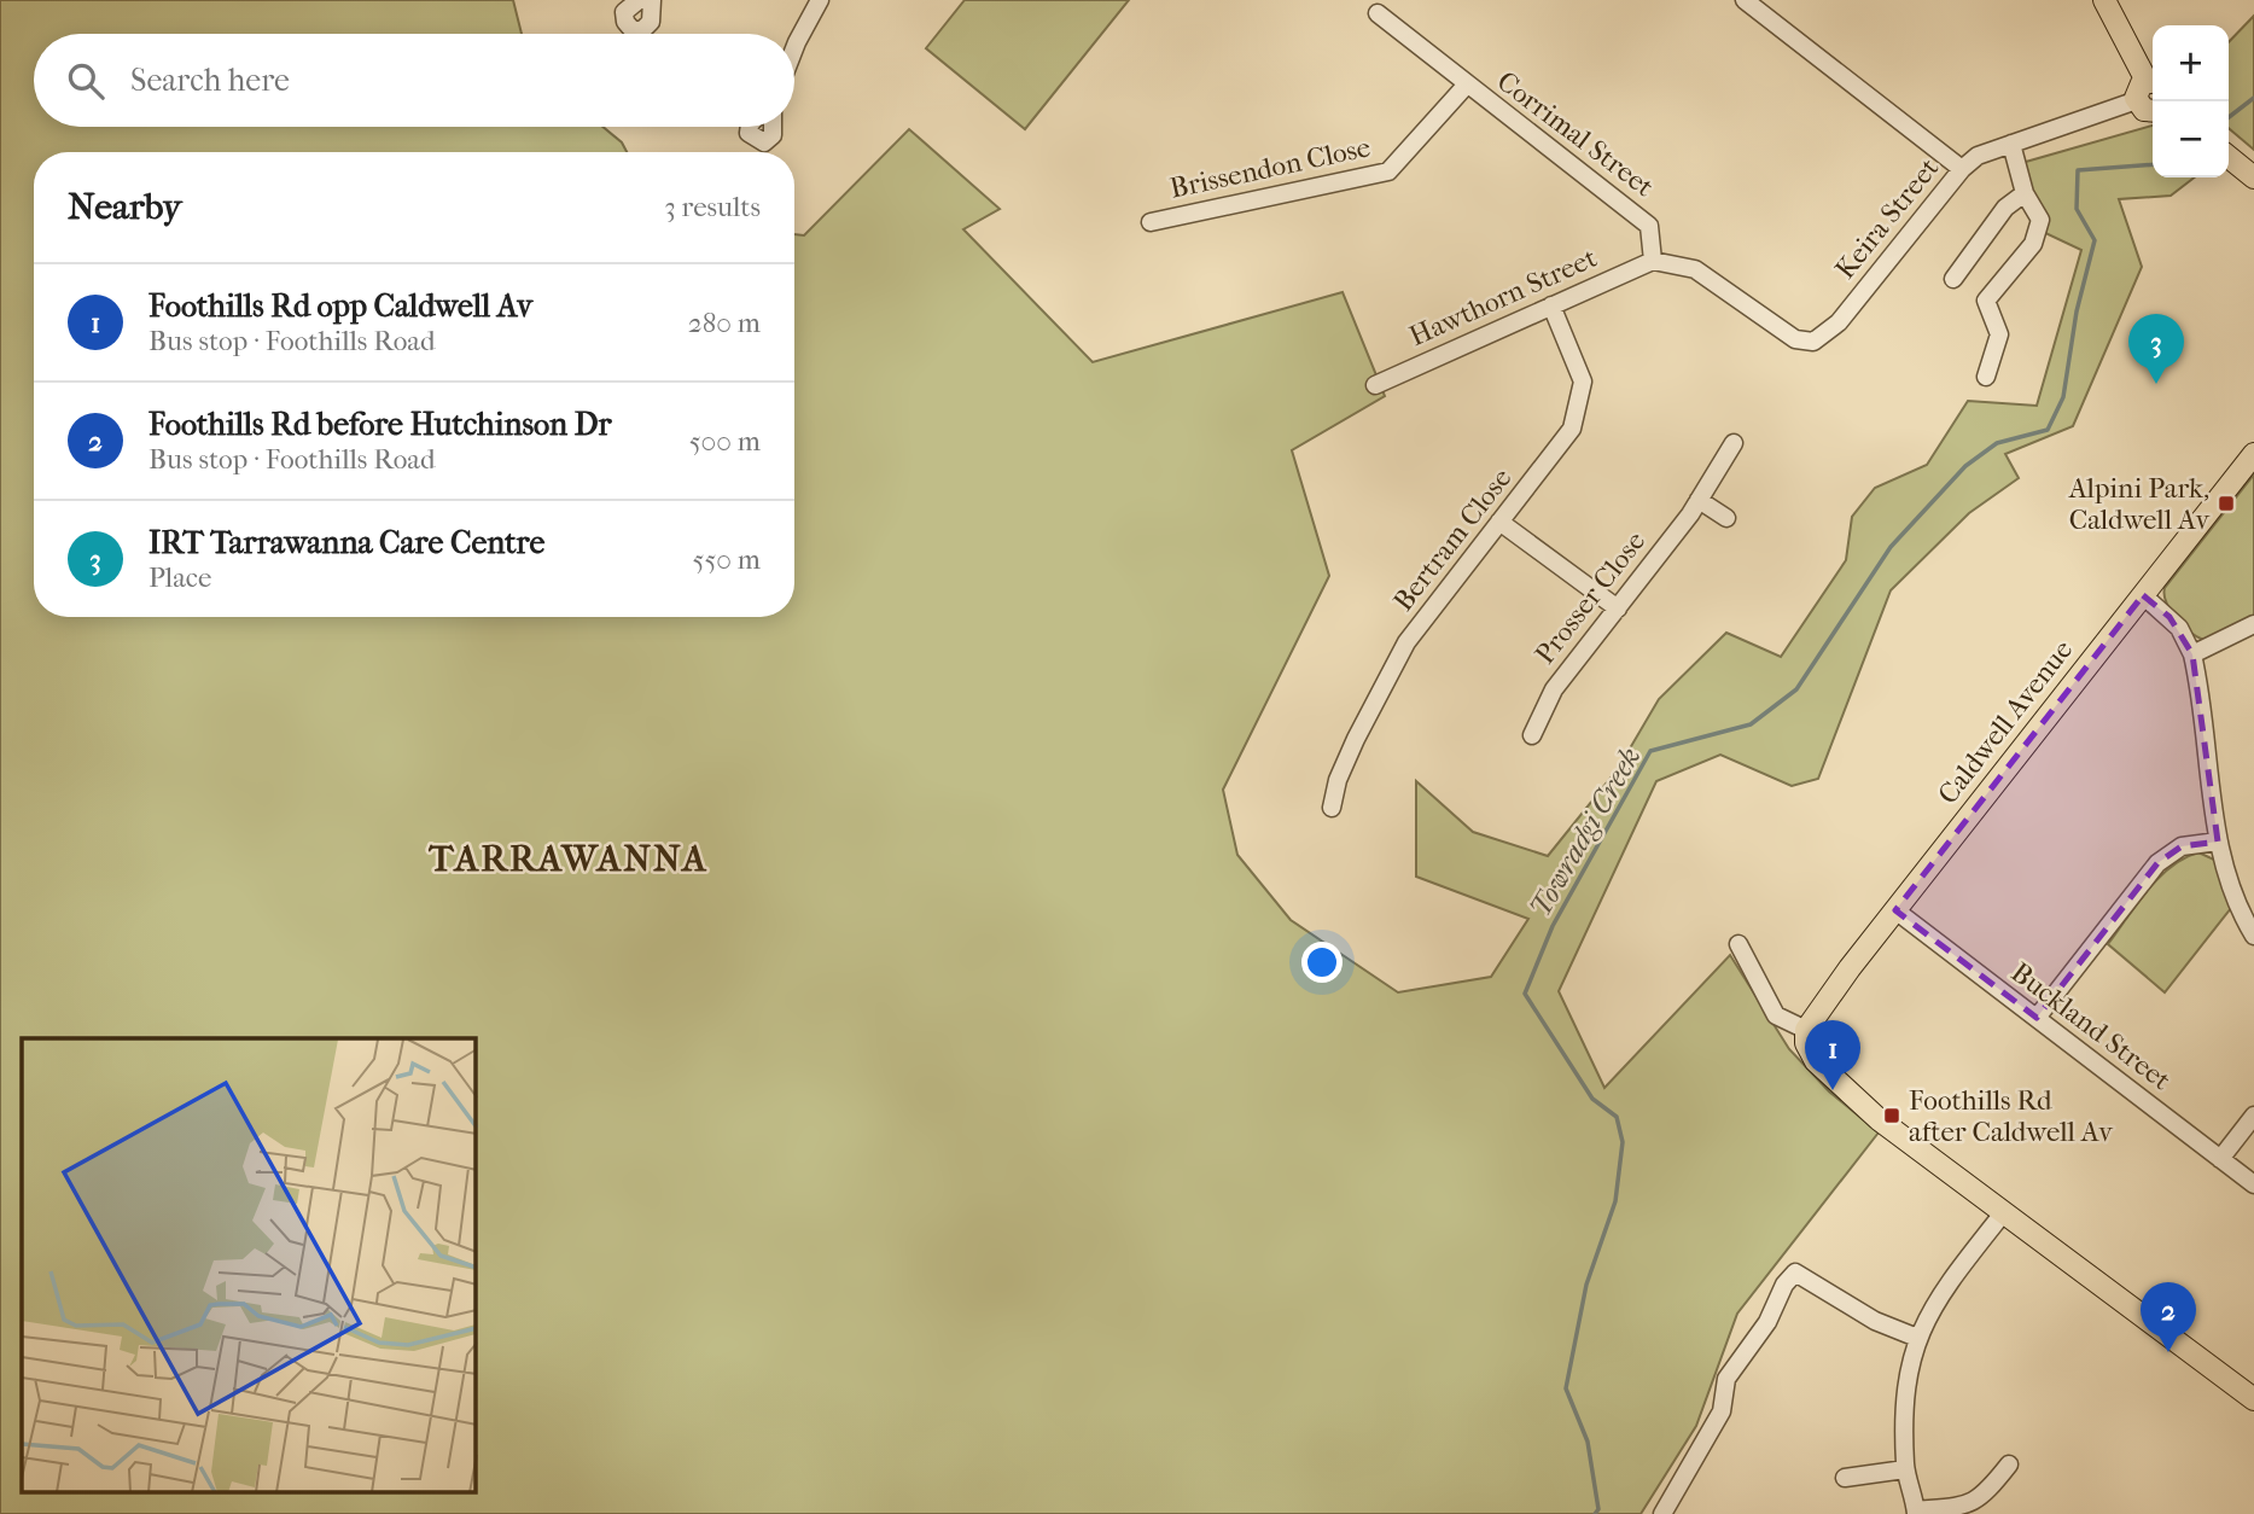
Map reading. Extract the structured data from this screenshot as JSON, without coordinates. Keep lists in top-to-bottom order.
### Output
{
  "streets": {
    "main road": ["Caldwell Avenue"],
    "street": [
      "Corrimal Street",
      "Brissendon Close",
      "Keira Street",
      "Hawthorn Street",
      "Bertram Close",
      "Prosser Close",
      "Buckland Street"
    ]
  },
  "crossings": [
    ["Corrimal Street", "Brissendon Close"],
    ["Corrimal Street", "Keira Street"],
    ["Corrimal Street", "Hawthorn Street"],
    ["Keira Street", "Hawthorn Street"],
    ["Hawthorn Street", "Bertram Close"],
    ["Caldwell Avenue", "Buckland Street"]
  ],
  "districts": ["TARRAWANNA"],
  "water": ["Towradgi Creek"],
  "places": {
    "transit": ["Alpini Park, Caldwell Av", "Foothills Rd after Caldwell Av"]
  },
  "page": {
    "map_buttons": ["+", "−"],
    "search": "Search here",
    "heading": ["Nearby", "3 results"],
    "list": [
      {
        "mark": "1",
        "name": "Foothills Rd opp Caldwell Av",
        "note": "Bus stop · Foothills Road",
        "value": "280 m"
      },
      {
        "mark": "2",
        "name": "Foothills Rd before Hutchinson Dr",
        "note": "Bus stop · Foothills Road",
        "value": "500 m"
      },
      {
        "mark": "3",
        "name": "IRT Tarrawanna Care Centre",
        "note": "Place",
        "value": "550 m"
      }
    ],
    "pins": ["3", "1", "2"]
  }
}
